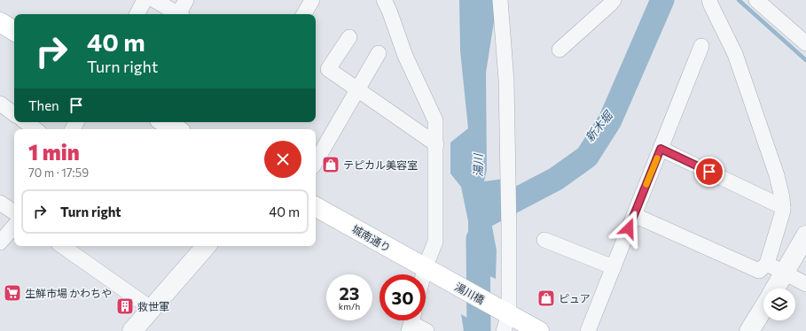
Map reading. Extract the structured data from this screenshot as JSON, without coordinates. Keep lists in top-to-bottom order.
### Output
{
  "streets": {
    "main road": ["城南通り", "湯川橋"]
  },
  "crossings": [
    ["城南通り", "湯川橋"]
  ],
  "water": ["新木堀", "湯川"],
  "places": {
    "shop": ["テピカル美容室", "ピュア"],
    "supermarket": ["生鮮市場 かわちや"],
    "building": ["救世軍"]
  },
  "page": {
    "turn": ["40 m", "Turn right"],
    "then": "Then",
    "heading": ["1 min", "70 m · 17:59"],
    "list": [
      {
        "name": "Turn right",
        "value": "40 m"
      }
    ],
    "speed": "23 km/h",
    "limit": "30"
  }
}
